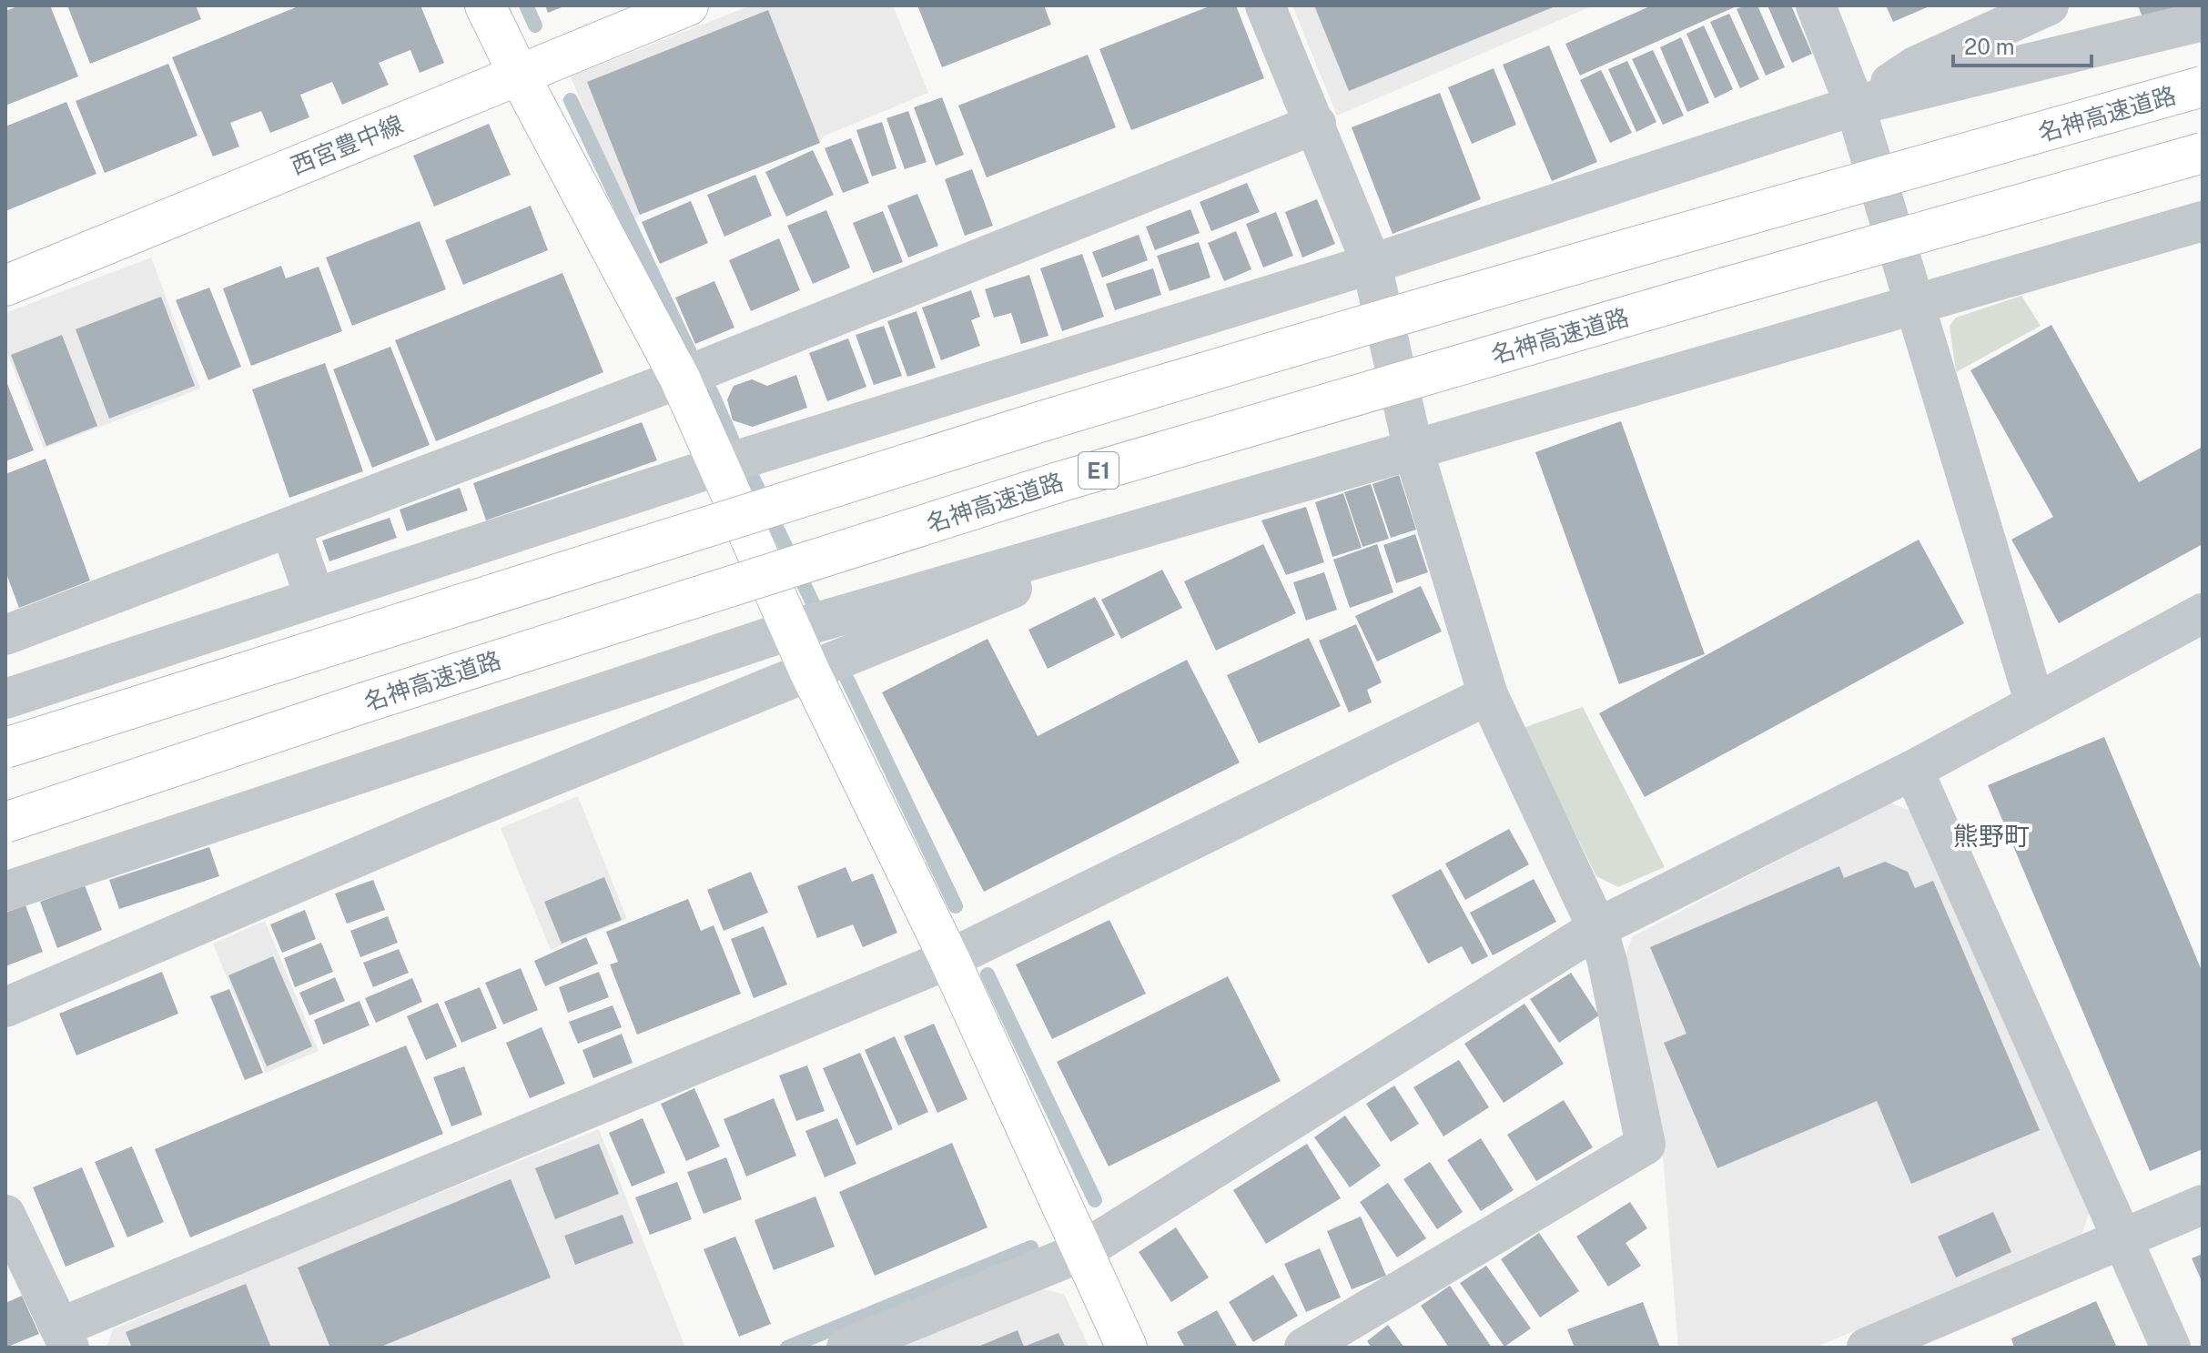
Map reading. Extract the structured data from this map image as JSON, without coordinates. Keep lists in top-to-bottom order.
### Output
{
  "streets": {
    "main road": ["名神高速道路", "西宮豊中線", "E1"]
  },
  "districts": ["熊野町"],
  "scale_bar": "20 m"
}
